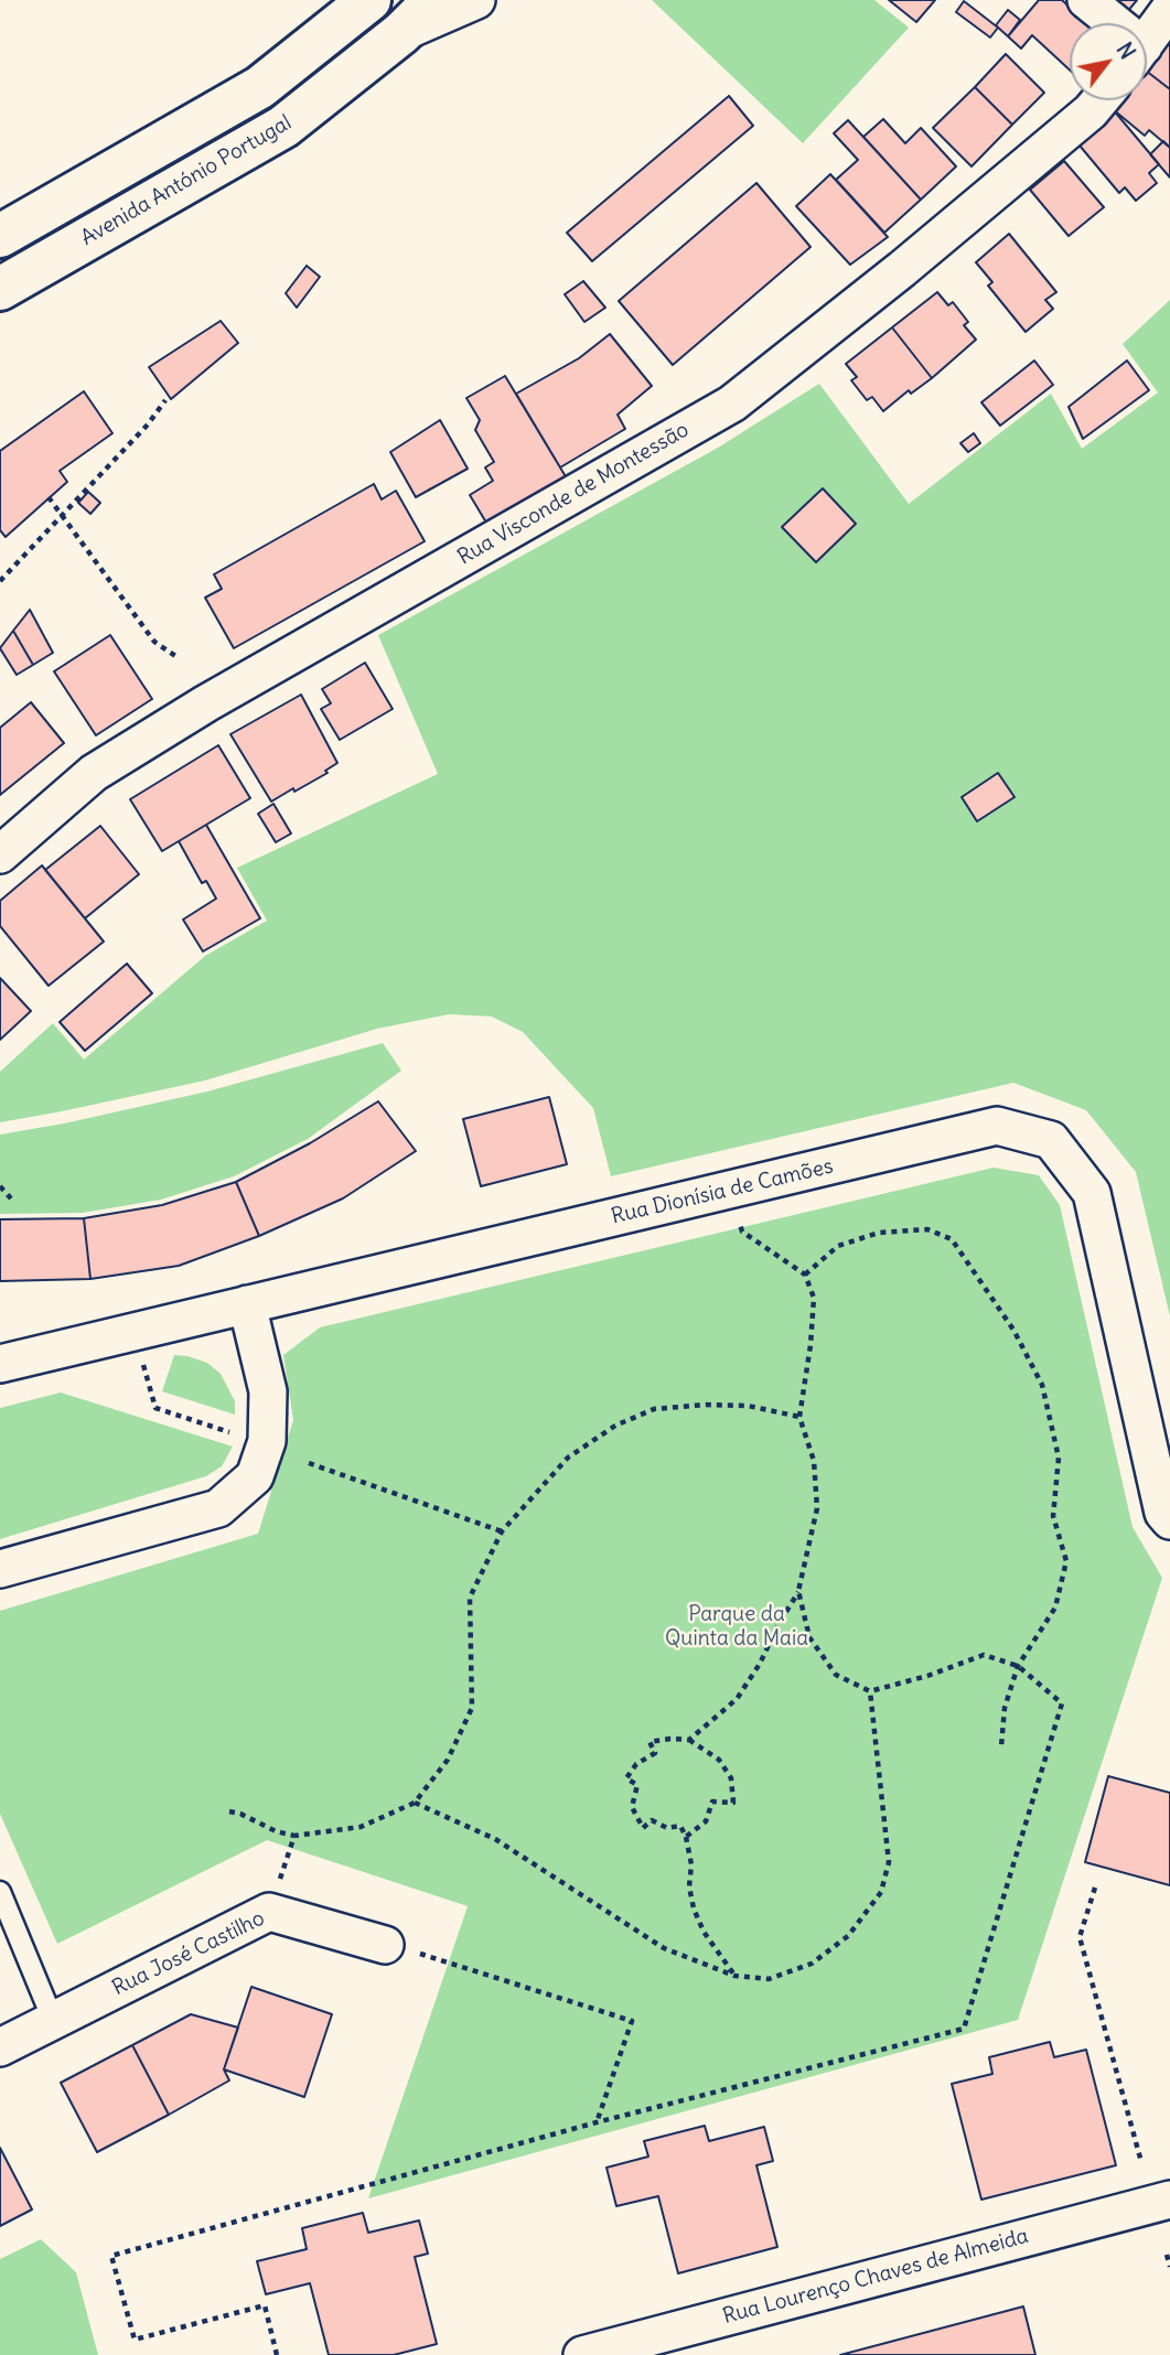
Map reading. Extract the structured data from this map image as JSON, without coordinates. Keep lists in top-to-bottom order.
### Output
{
  "streets": {
    "main road": ["Avenida António Portugal"],
    "street": [
      "Rua Visconde de Montessão",
      "Rua Dionísia de Camões",
      "Rua José Castilho",
      "Rua Lourenço Chaves de Almeida"
    ]
  },
  "parks": ["Parque da Quinta da Maia"],
  "north": "top right"
}
